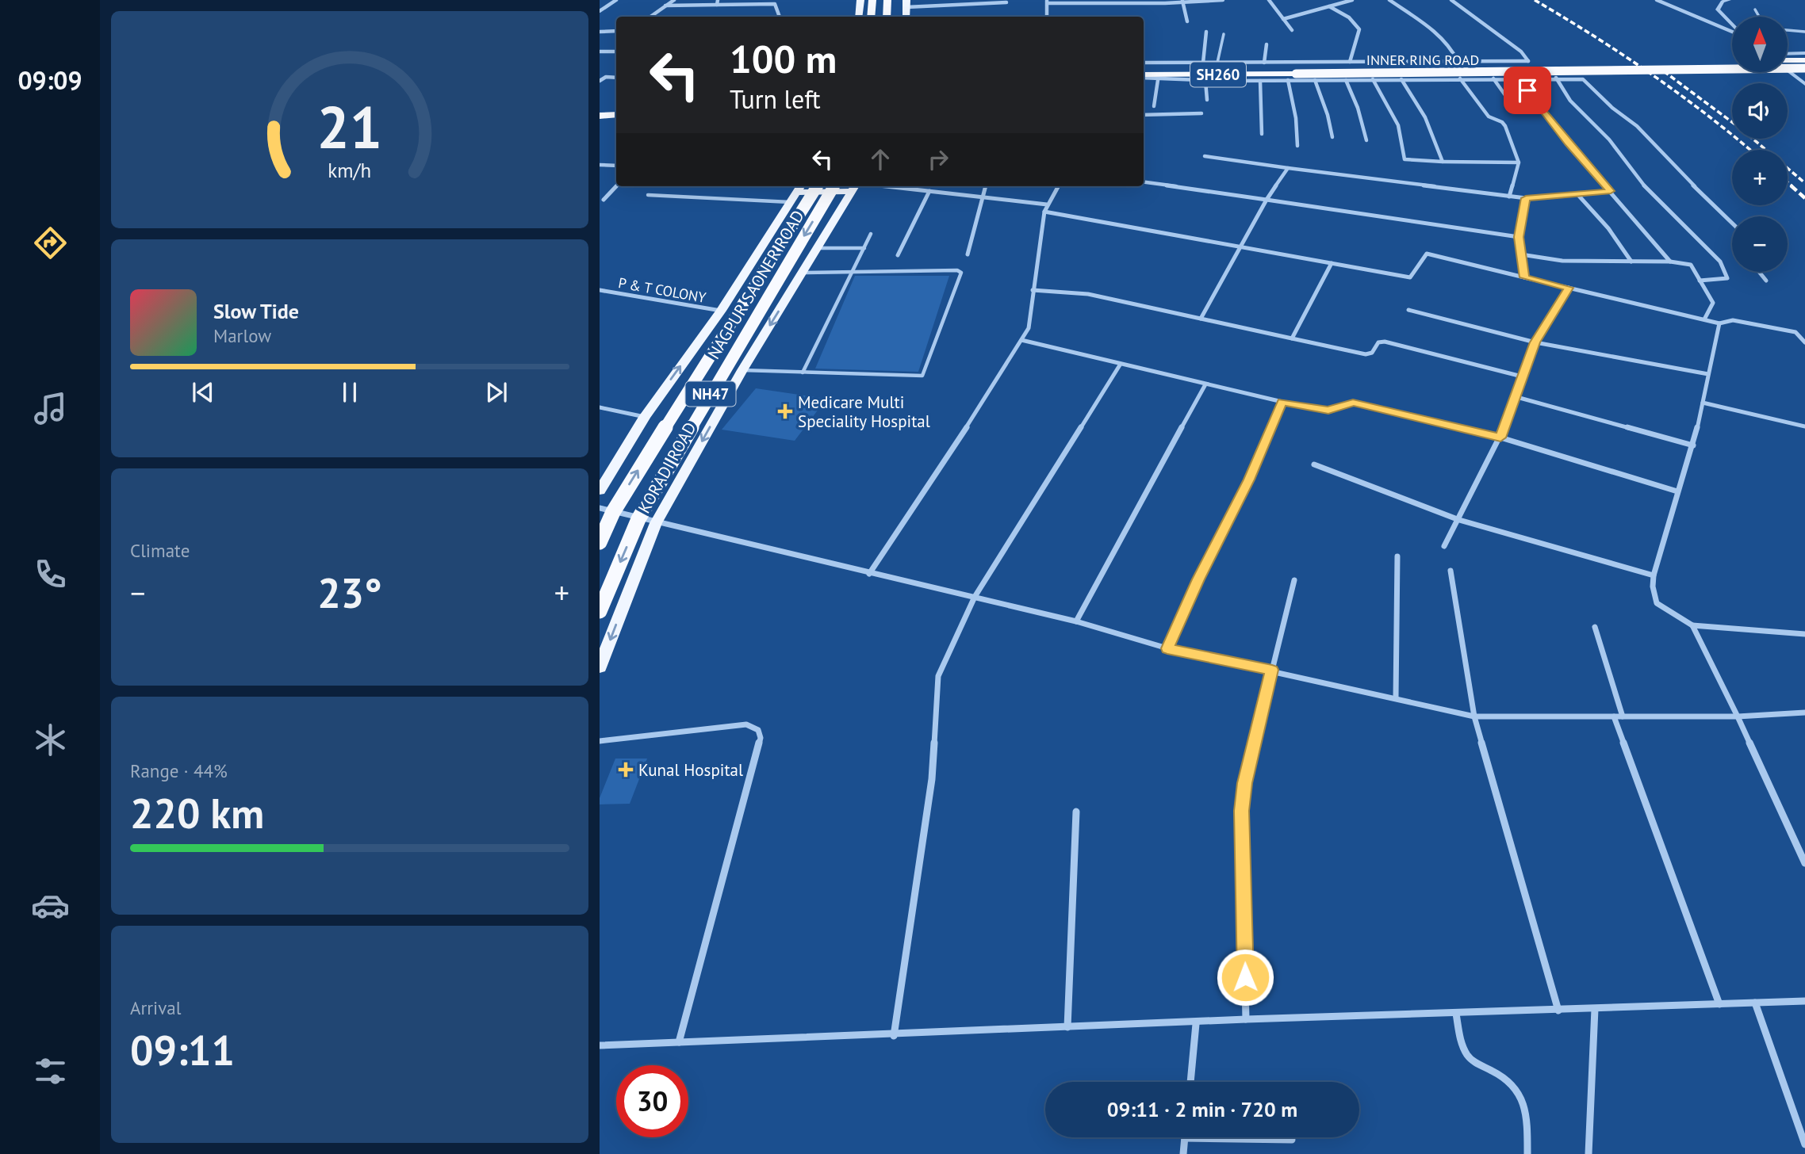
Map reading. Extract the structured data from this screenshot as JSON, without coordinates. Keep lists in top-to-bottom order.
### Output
{
  "streets": {
    "highway": [
      "INNER RING ROAD",
      "SH260",
      "NAGPUR SAONER ROAD",
      "NH47"
    ],
    "main road": ["KORADI ROAD"],
    "street": ["P & T COLONY"]
  },
  "places": {
    "health": ["Medicare Multi Speciality Hospital", "Kunal Hospital"]
  },
  "north": "top",
  "page": {
    "tabs": "09:09",
    "map_buttons": ["+", "−"],
    "turn": ["100 m", "Turn left"],
    "song": ["Slow Tide", "Marlow"],
    "tile": [
      "Climate",
      ["Range · 44%", "220 km"],
      ["Arrival", "09:11"]
    ],
    "heat": ["−", "23°", "+"],
    "limit": "30",
    "trip": "09:11 · 2 min · 720 m",
    "gauge": ["21", "km/h"]
  }
}
